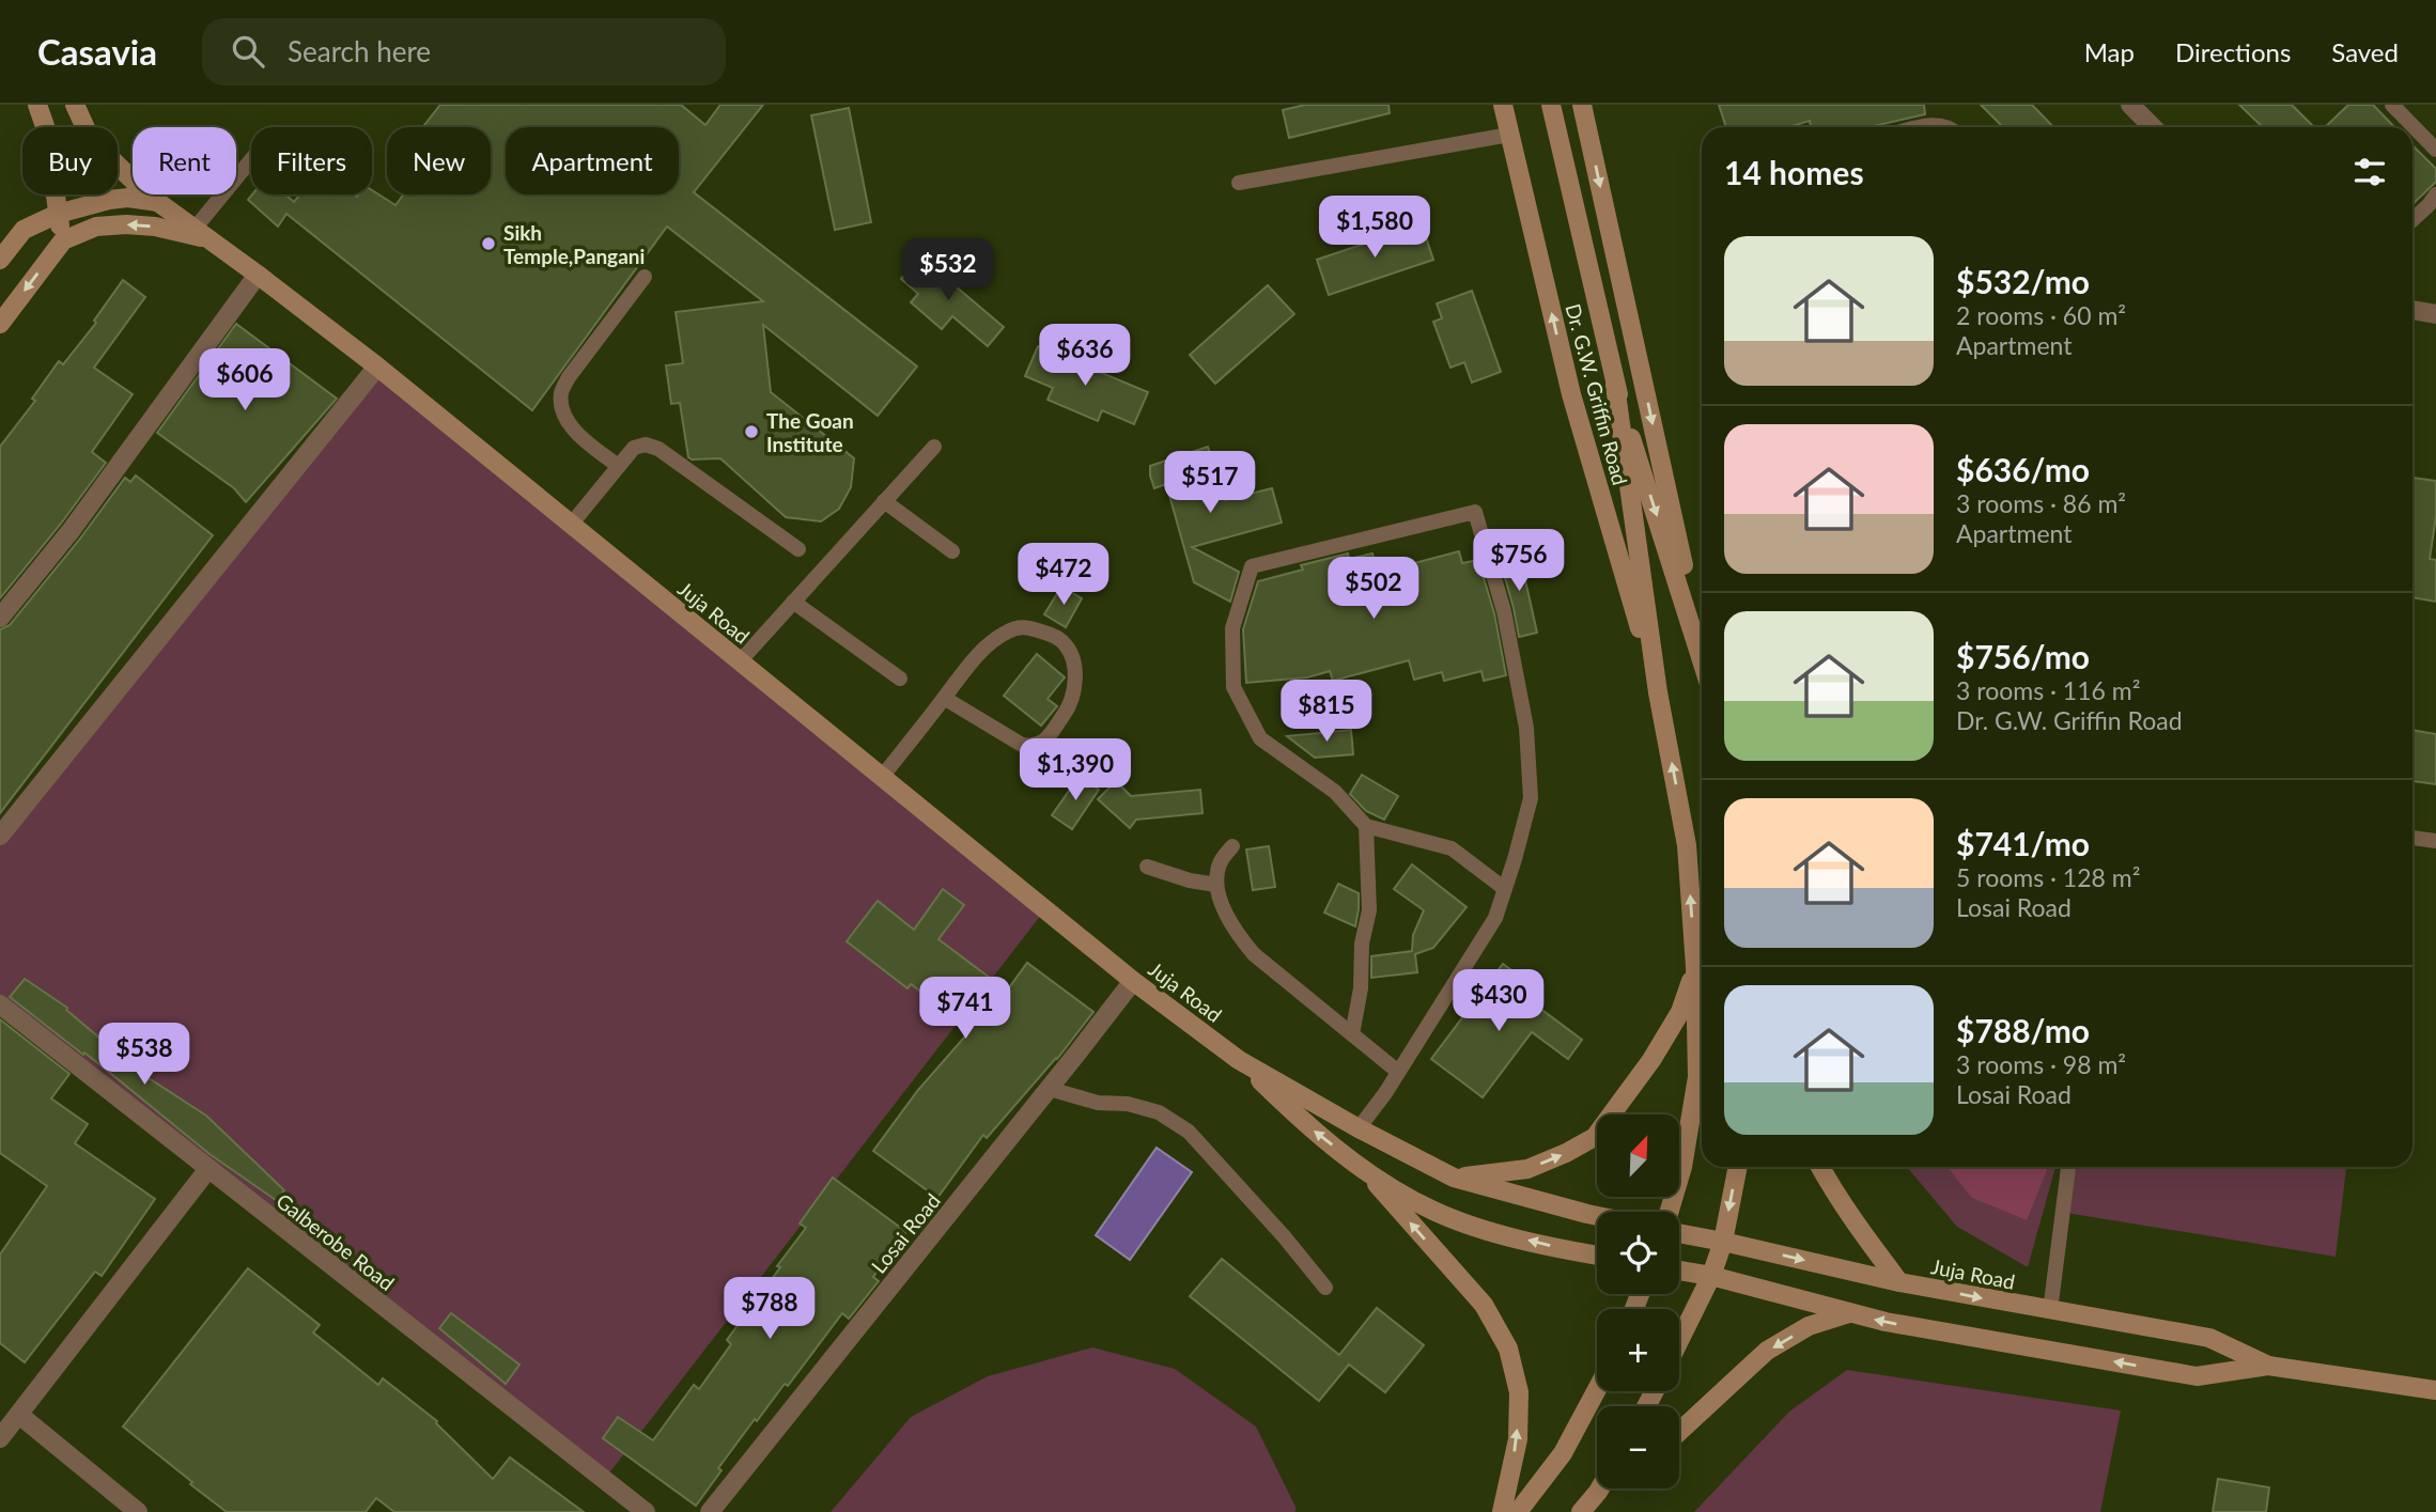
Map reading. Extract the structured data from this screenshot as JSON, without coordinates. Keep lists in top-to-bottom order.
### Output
{
  "streets": {
    "main road": ["Dr. G.W. Griffin Road", "Juja Road"],
    "street": ["Losai Road", "Galberobe Road"]
  },
  "crossings": [
    ["Juja Road", "Losai Road"]
  ],
  "places": ["Sikh Temple,Pangani", "The Goan Institute"],
  "north": "top right",
  "page": {
    "header": "Casavia",
    "search": "Search here",
    "nav": ["Map", "Directions", "Saved"],
    "chip": [
      "Buy",
      "Rent",
      "Filters",
      "New",
      "Apartment"
    ],
    "heading": "14 homes",
    "price": [
      "$1,580",
      "$532",
      "$636",
      "$606",
      "$517",
      "$756",
      "$472",
      "$502",
      "$815",
      "$1,390",
      "$430",
      "$741",
      "$538",
      "$788"
    ],
    "list": [
      {
        "name": "$532/mo",
        "note": "2 rooms · 60 m² · Apartment"
      },
      {
        "name": "$636/mo",
        "note": "3 rooms · 86 m² · Apartment"
      },
      {
        "name": "$756/mo",
        "note": "3 rooms · 116 m² · Dr. G.W. Griffin Road"
      },
      {
        "name": "$741/mo",
        "note": "5 rooms · 128 m² · Losai Road"
      },
      {
        "name": "$788/mo",
        "note": "3 rooms · 98 m² · Losai Road"
      }
    ],
    "map_buttons": ["+", "−"]
  }
}
